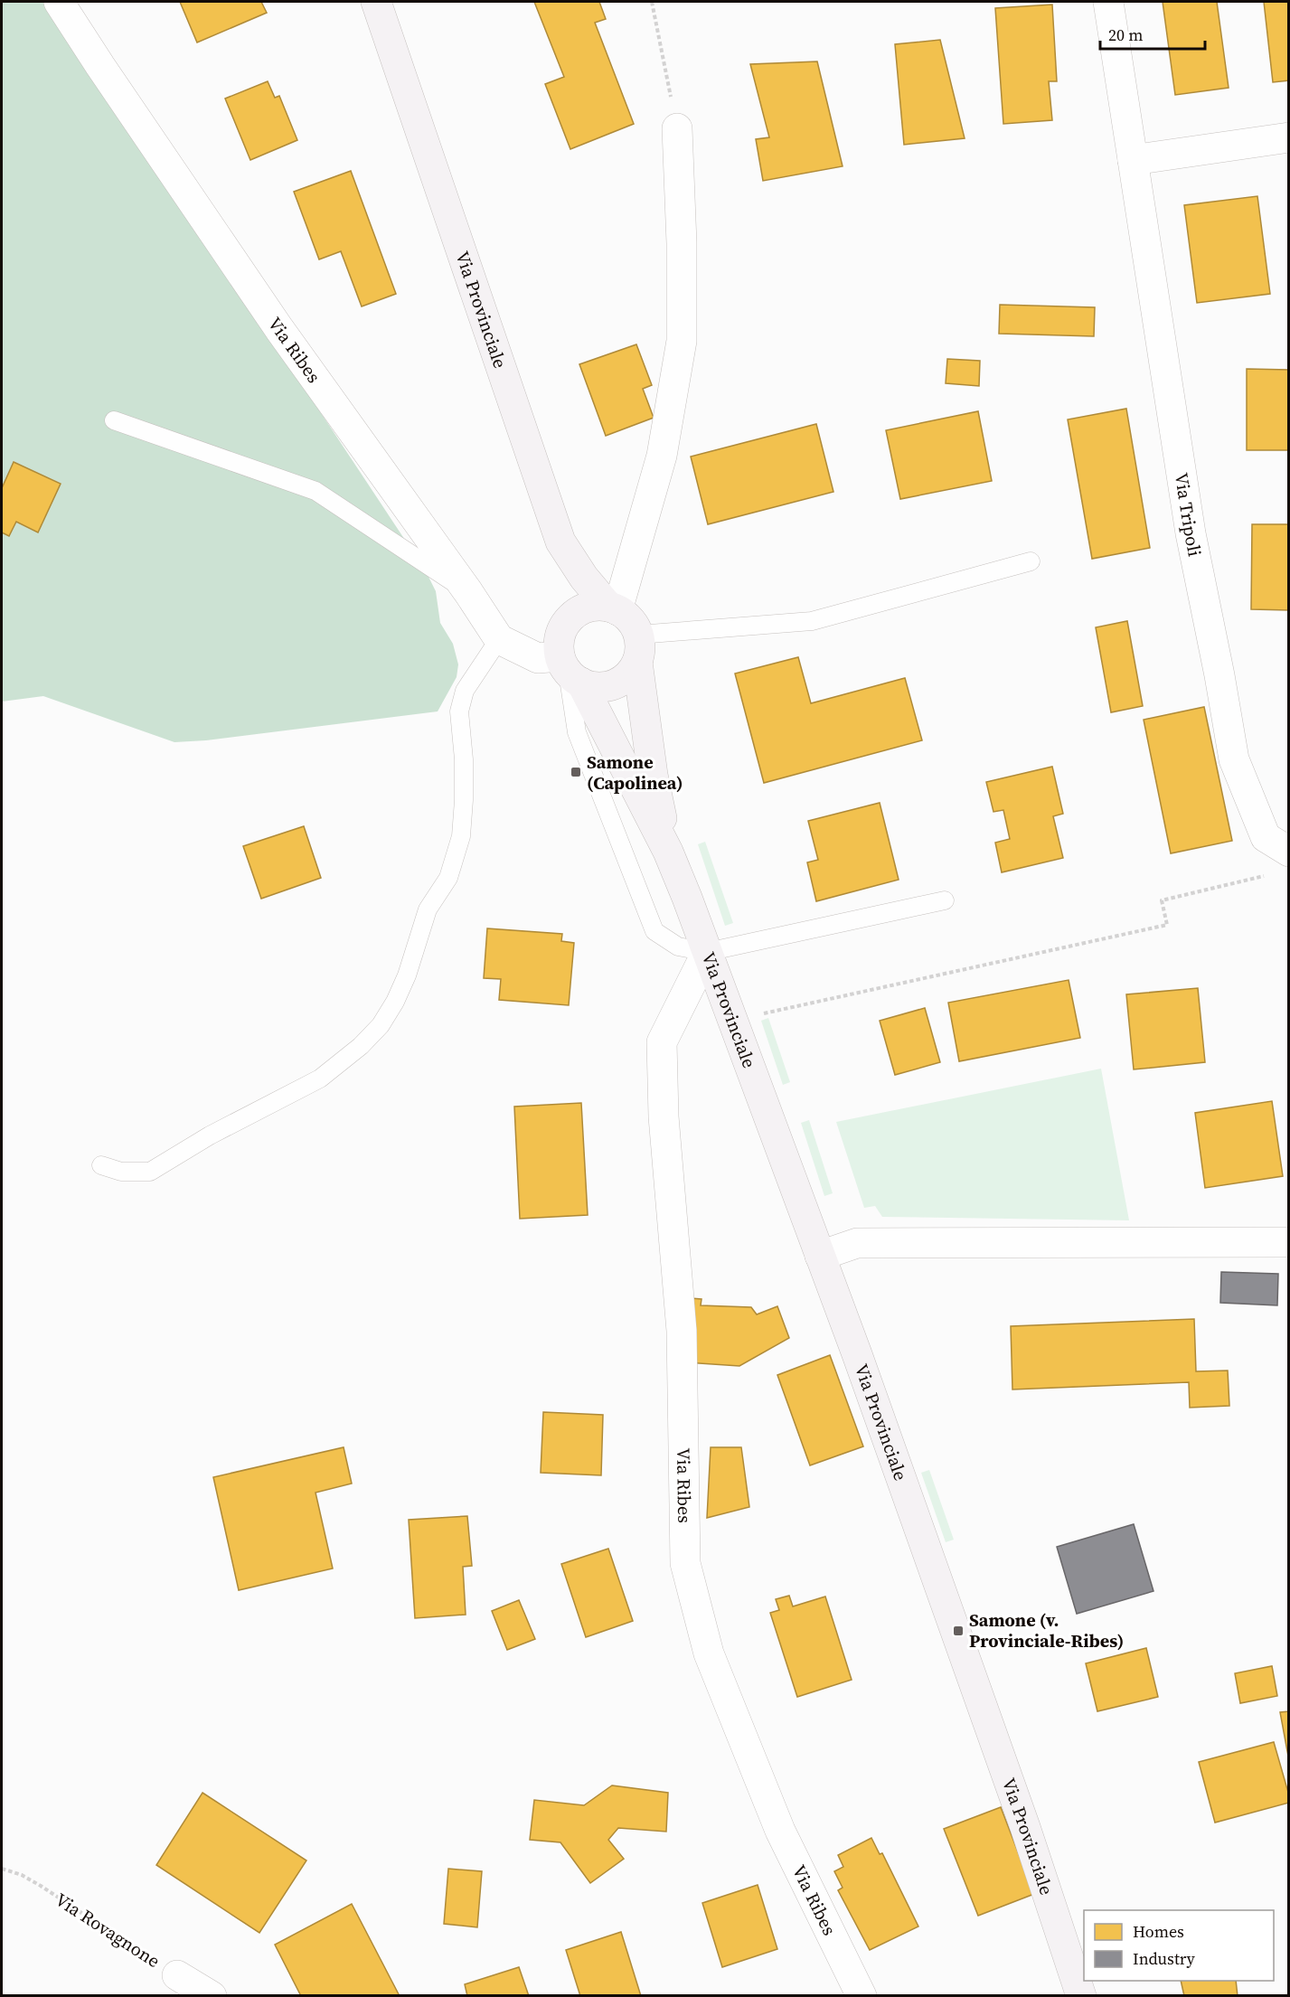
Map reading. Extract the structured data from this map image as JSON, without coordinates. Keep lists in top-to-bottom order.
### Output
{
  "streets": {
    "main road": ["Via Provinciale"],
    "street": ["Via Ribes", "Via Tripoli", "Via Rovagnone"]
  },
  "crossings": [
    ["Via Provinciale", "Via Ribes"]
  ],
  "places": {
    "transit": ["Samone (Capolinea)", "Samone (v. Provinciale-Ribes)"]
  },
  "legend": ["Homes", "Industry"],
  "scale_bar": "20 m"
}
